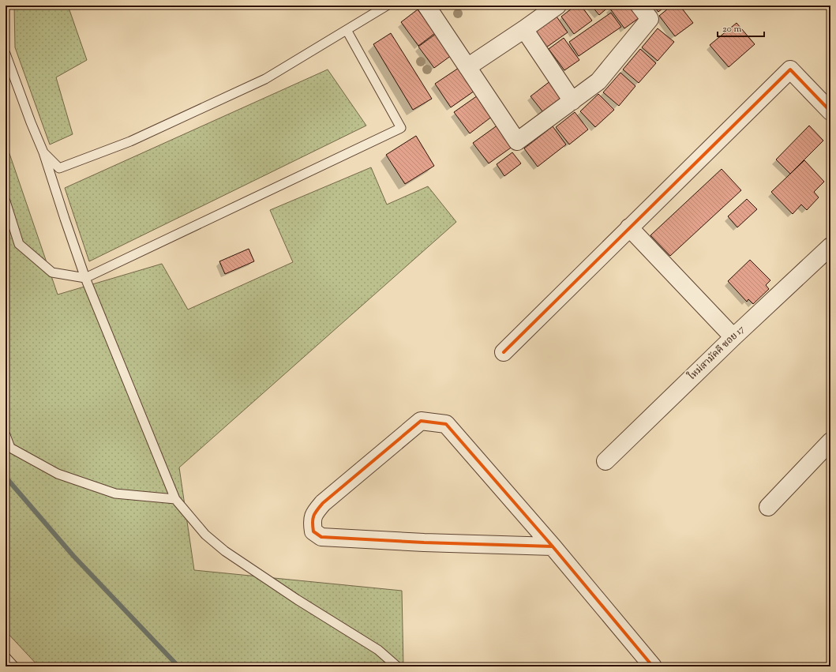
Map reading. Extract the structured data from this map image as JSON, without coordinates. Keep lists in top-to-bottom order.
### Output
{
  "streets": {
    "street": ["ใหม่สามัคคี ซอย 17"]
  },
  "scale_bar": "20 m"
}
